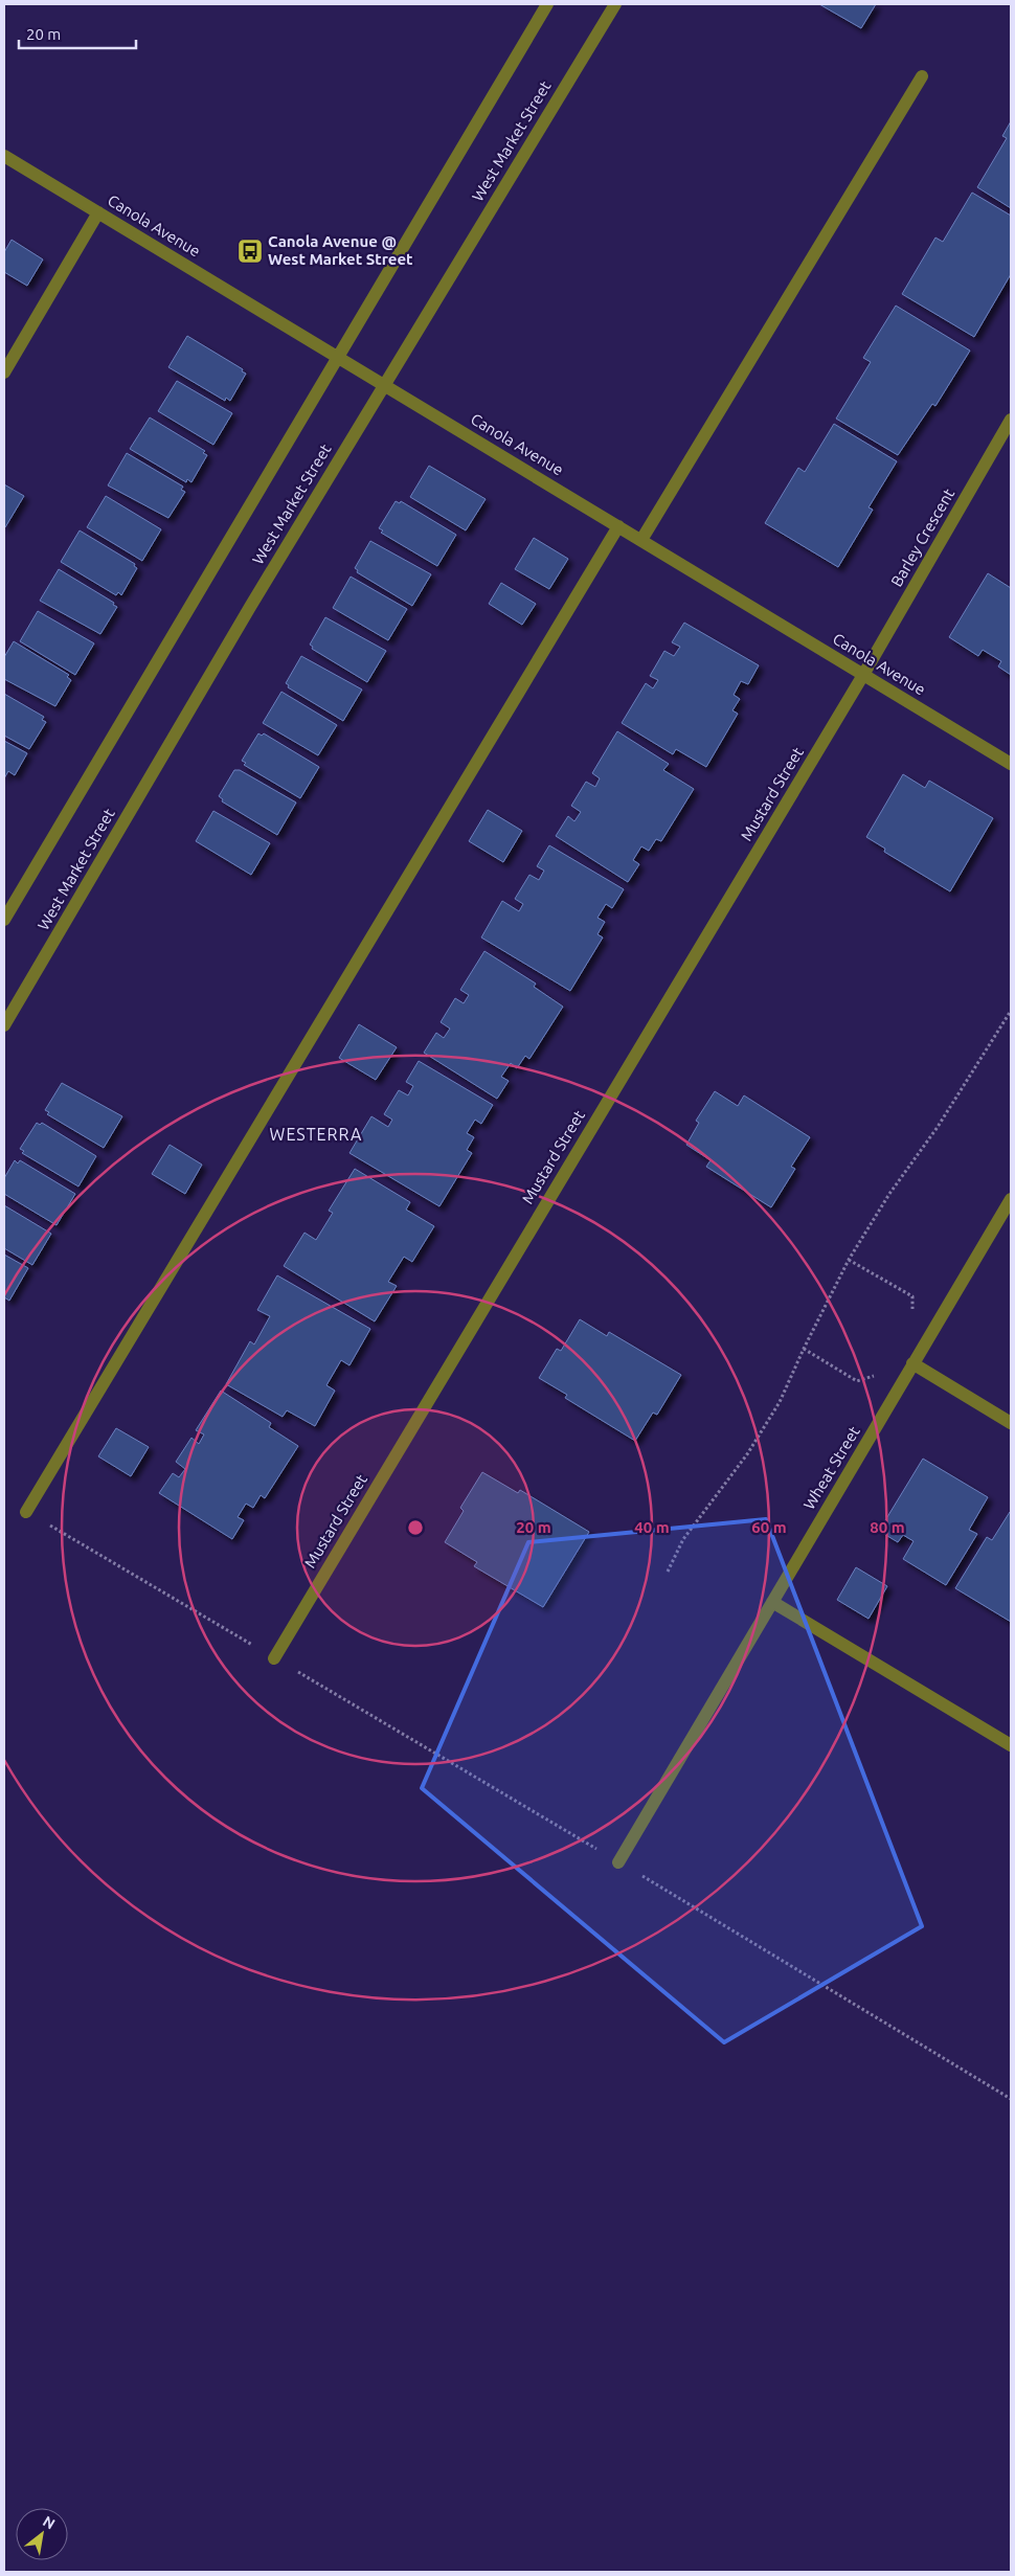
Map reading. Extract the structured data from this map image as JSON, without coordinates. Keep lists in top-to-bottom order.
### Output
{
  "streets": {
    "street": [
      "West Market Street",
      "Canola Avenue",
      "Barley Crescent",
      "Mustard Street",
      "Wheat Street"
    ]
  },
  "crossings": [
    ["West Market Street", "Canola Avenue"],
    ["Canola Avenue", "Barley Crescent"],
    ["Canola Avenue", "Mustard Street"],
    ["Barley Crescent", "Mustard Street"]
  ],
  "districts": ["WESTERRA"],
  "places": {
    "bus stop": ["Canola Avenue @ West Market Street"]
  },
  "scale_bar": "20 m",
  "north": "top right",
  "rings": [
    "20 m",
    "40 m",
    "60 m",
    "80 m"
  ]
}
